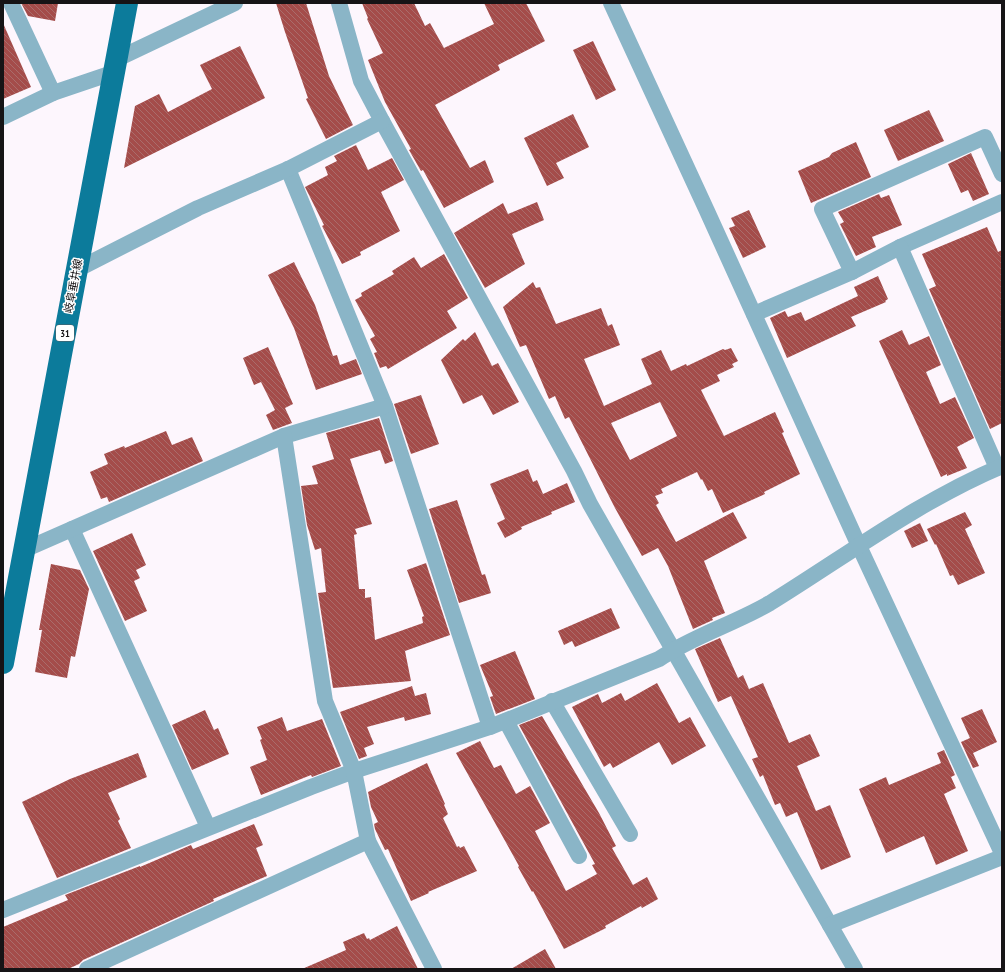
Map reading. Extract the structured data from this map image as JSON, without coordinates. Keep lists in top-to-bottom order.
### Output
{
  "streets": {
    "main road": ["岐阜垂井線", "31"]
  }
}
